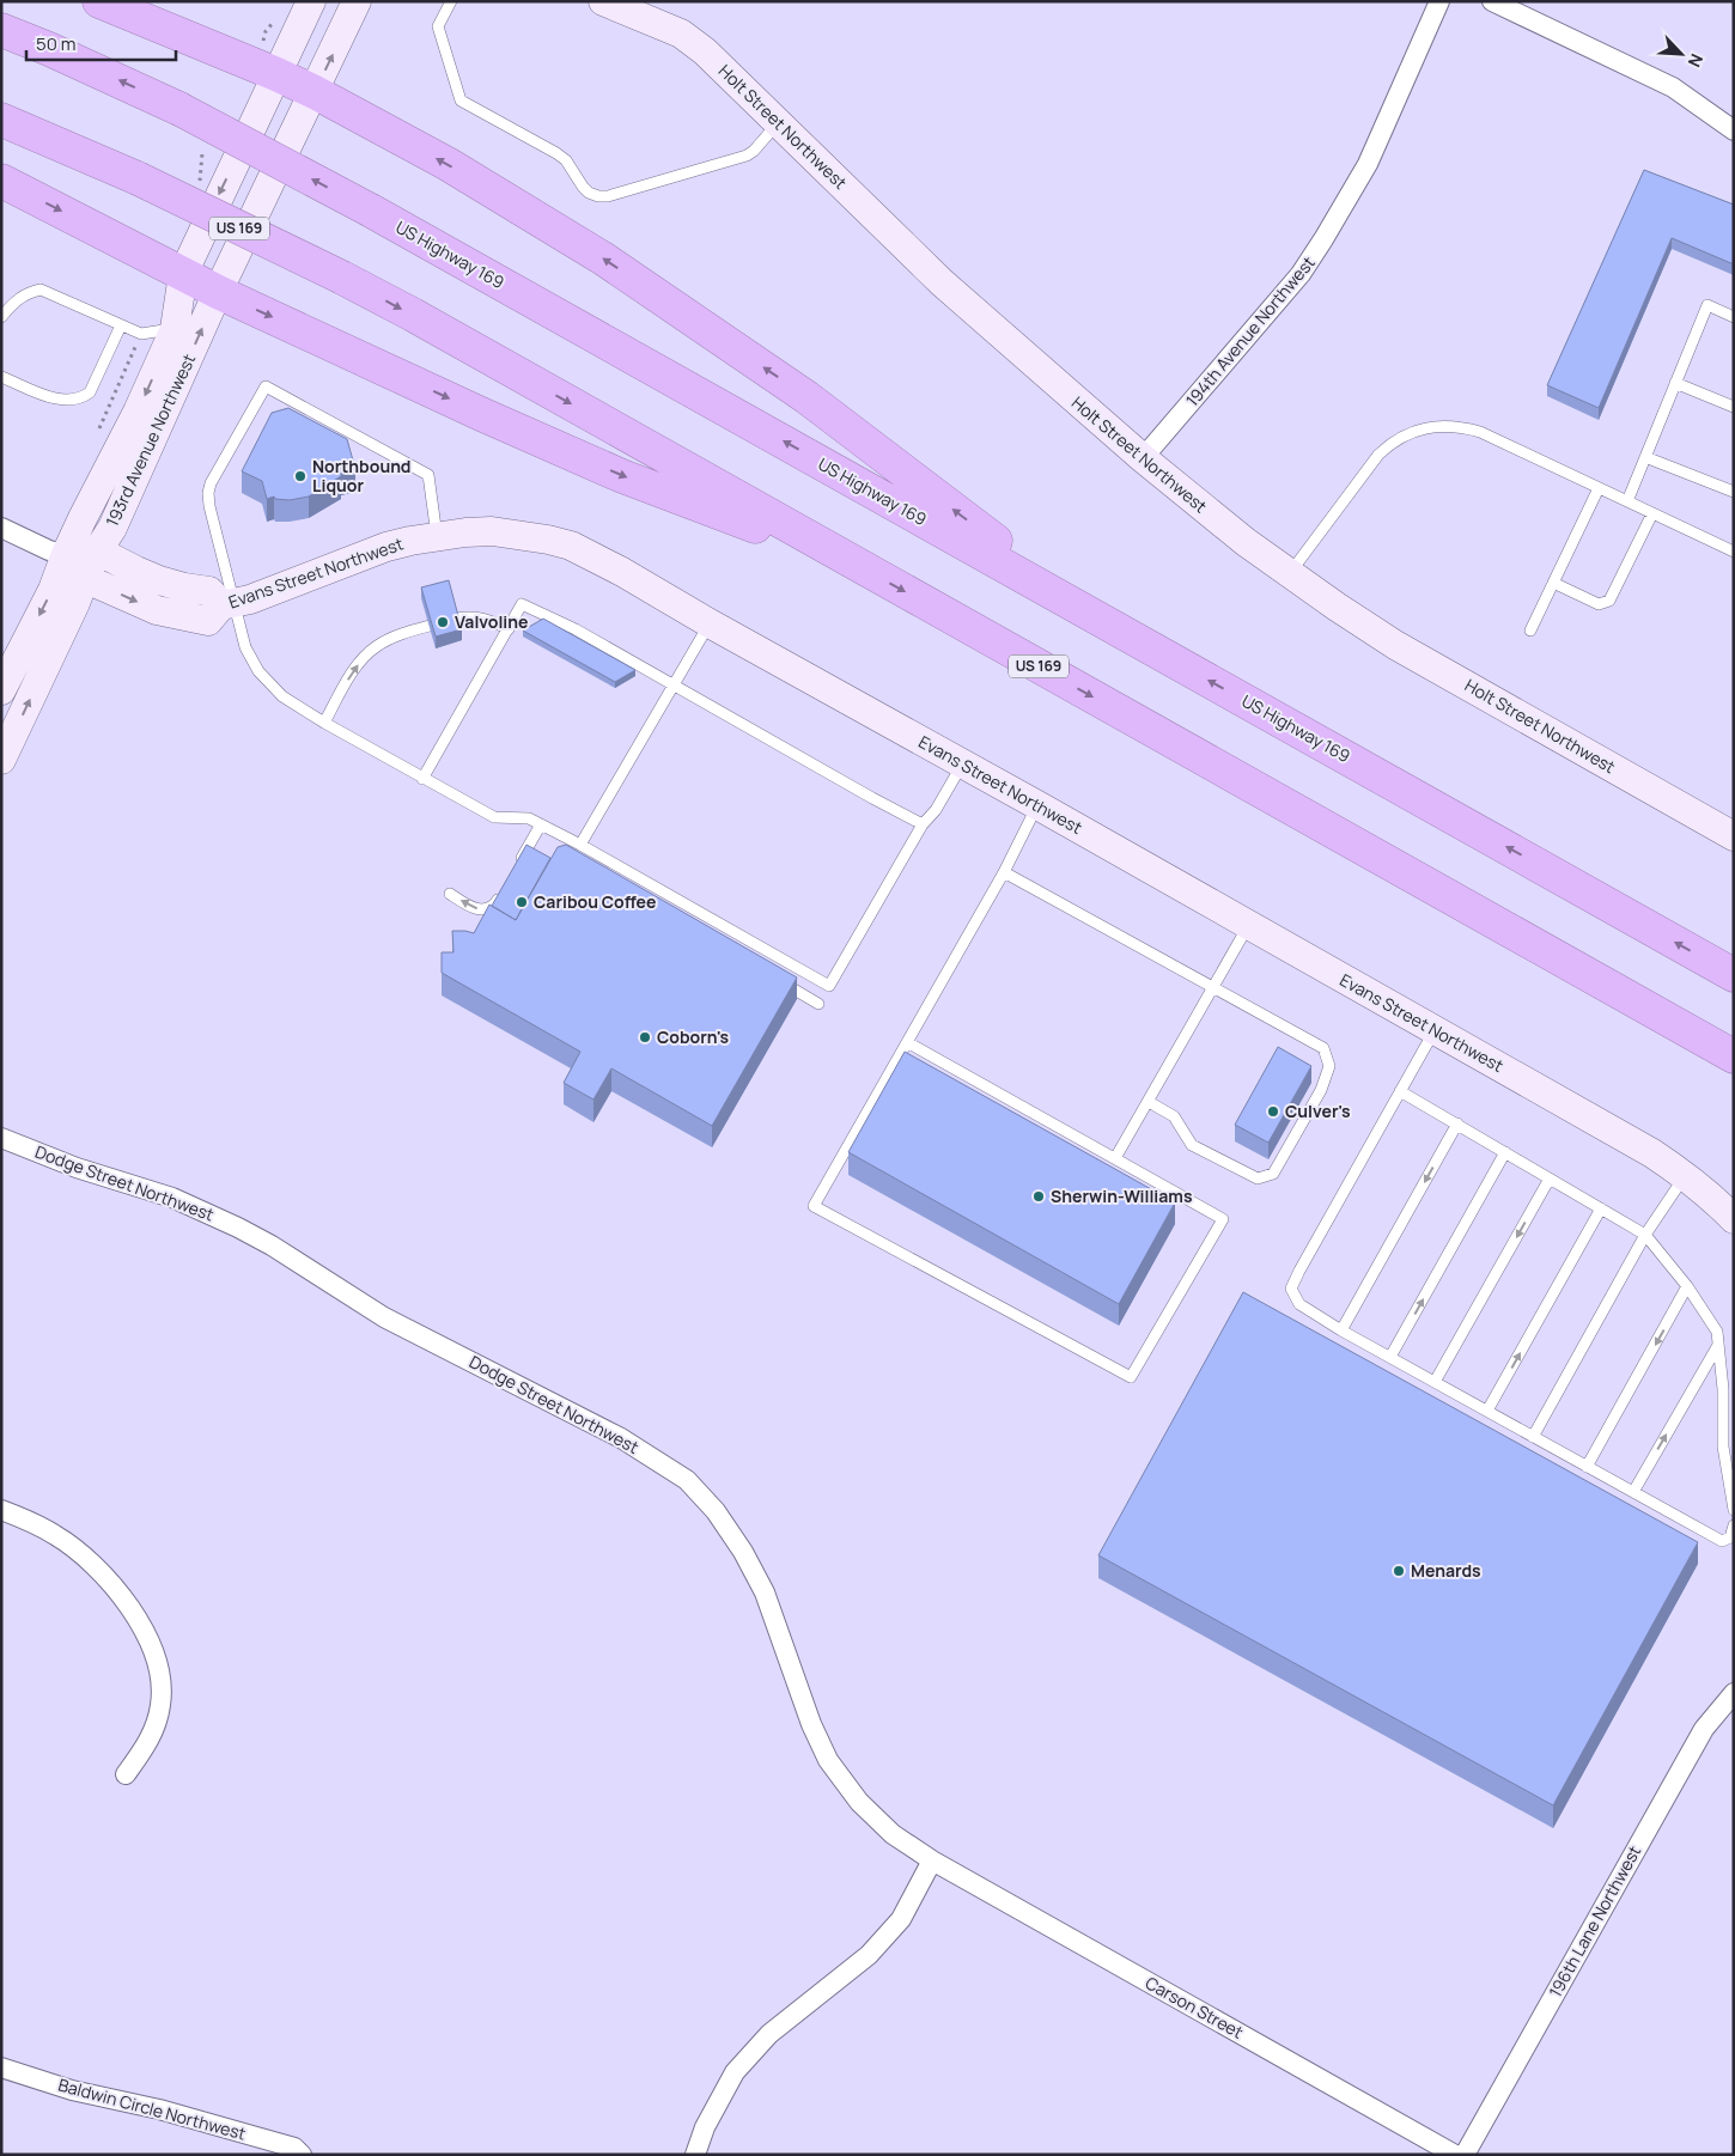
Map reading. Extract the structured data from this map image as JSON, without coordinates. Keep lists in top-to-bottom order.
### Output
{
  "streets": {
    "highway": ["US 169", "US Highway 169"],
    "street": [
      "Holt Street Northwest",
      "194th Avenue Northwest",
      "193rd Avenue Northwest",
      "Evans Street Northwest",
      "Dodge Street Northwest",
      "196th Lane Northwest",
      "Carson Street",
      "Baldwin Circle Northwest"
    ]
  },
  "crossings": [
    ["Holt Street Northwest", "194th Avenue Northwest"],
    ["193rd Avenue Northwest", "Evans Street Northwest"],
    ["Dodge Street Northwest", "Carson Street"]
  ],
  "places": [
    "Northbound Liquor",
    "Valvoline",
    "Caribou Coffee",
    "Coborn's",
    "Culver's",
    "Sherwin-Williams",
    "Menards"
  ],
  "scale_bar": "50 m",
  "north": "bottom right"
}
